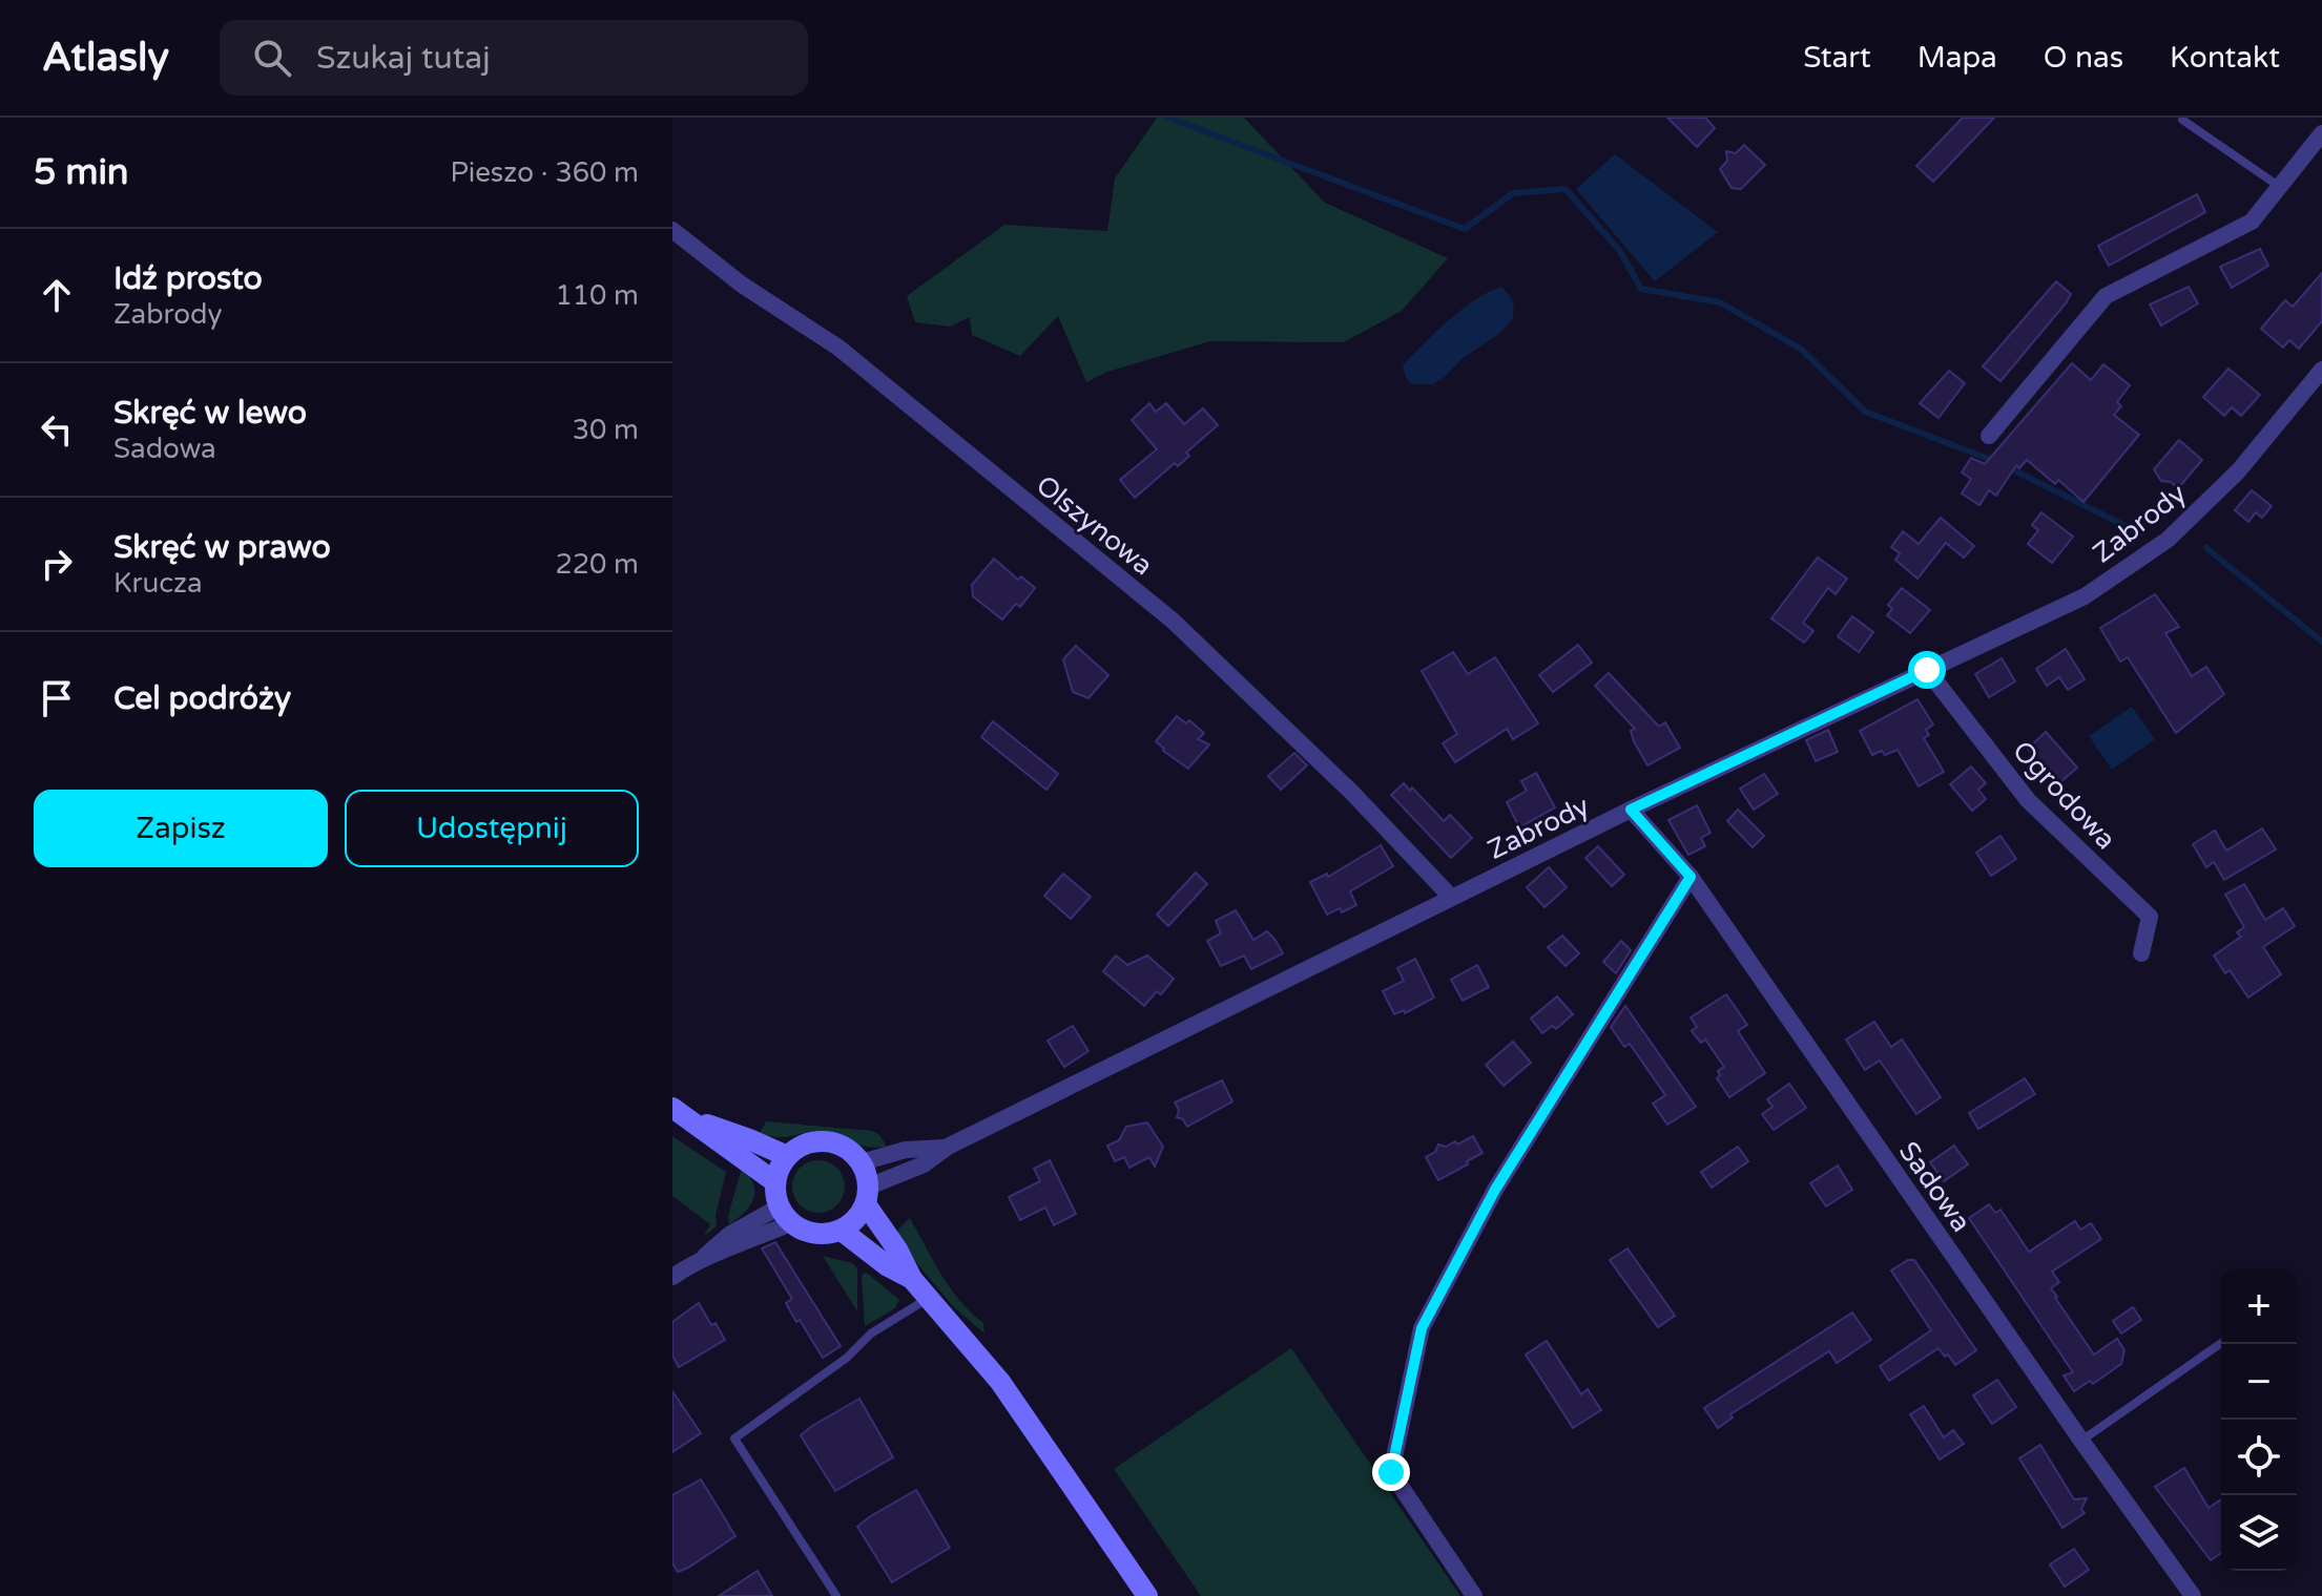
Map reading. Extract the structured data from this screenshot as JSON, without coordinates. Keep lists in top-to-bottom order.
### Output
{
  "streets": {
    "street": [
      "Zabrody",
      "Olszynowa",
      "Ogrodowa",
      "Sadowa"
    ]
  },
  "crossings": [
    ["Zabrody", "Olszynowa"],
    ["Zabrody", "Ogrodowa"],
    ["Zabrody", "Sadowa"]
  ],
  "page": {
    "header": "Atlasly",
    "search": "Szukaj tutaj",
    "nav": [
      "Start",
      "Mapa",
      "O nas",
      "Kontakt"
    ],
    "heading": ["5 min", "Pieszo · 360 m"],
    "list": [
      ["Idź prosto", "Zabrody", "110 m"],
      ["Skręć w lewo", "Sadowa", "30 m"],
      ["Skręć w prawo", "Krucza", "220 m"],
      "Cel podróży"
    ],
    "buttons": ["Zapisz", "Udostępnij"],
    "map_buttons": ["+", "−"]
  }
}
